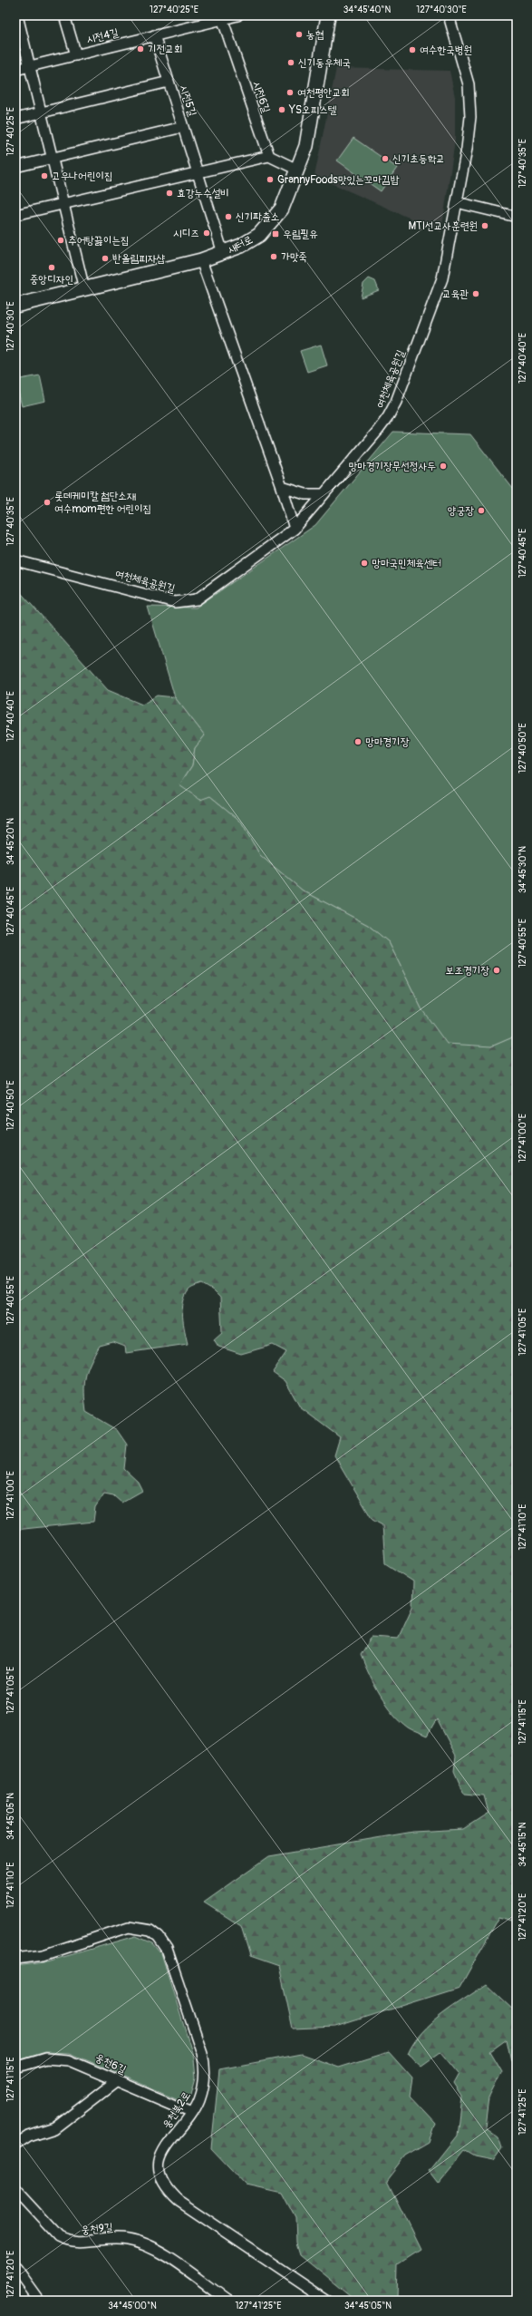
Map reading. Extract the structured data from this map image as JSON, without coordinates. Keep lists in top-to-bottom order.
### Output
{
  "streets": {
    "street": [
      "시전4길",
      "시전6길",
      "시전5길",
      "새터로",
      "여천체육공원길",
      "웅천6길",
      "웅천북2로",
      "웅천9길"
    ]
  },
  "crossings": [
    ["시전4길", "시전6길"],
    ["시전4길", "시전5길"],
    ["시전5길", "새터로"],
    ["웅천6길", "웅천북2로"]
  ],
  "places": {
    "other": [
      "농협",
      "기전교회",
      "여수한국병원",
      "신기동우체국",
      "여천평안교회",
      "YS오피스텔",
      "신기초등학교",
      "고우나어린이집",
      "GrannyFoods맛있는꼬마김밥",
      "효강누수설비",
      "신기파출소",
      "MTI선교사훈련원",
      "시디즈",
      "추어탕끓이는집",
      "가맛죽",
      "반올림피자샵",
      "중앙디자인",
      "교육관",
      "망마경기장무선정사두",
      "롯데케미칼 첨단소재 여수mom편한 어린이집",
      "양궁장",
      "망마국민체육센터",
      "망마경기장",
      "보조경기장"
    ],
    "transit": ["우림필유"]
  },
  "coordinates": [
    "127°40'25\"E",
    "34°45'40\"N",
    "127°40'30\"E",
    "127°40'35\"E",
    "127°40'40\"E",
    "127°40'45\"E",
    "127°40'50\"E",
    "34°45'20\"N",
    "34°45'30\"N",
    "127°40'55\"E",
    "127°41'00\"E",
    "127°41'05\"E",
    "127°41'10\"E",
    "127°41'15\"E",
    "34°45'05\"N",
    "34°45'15\"N",
    "127°41'20\"E",
    "127°41'25\"E",
    "34°45'00\"N"
  ]
}
